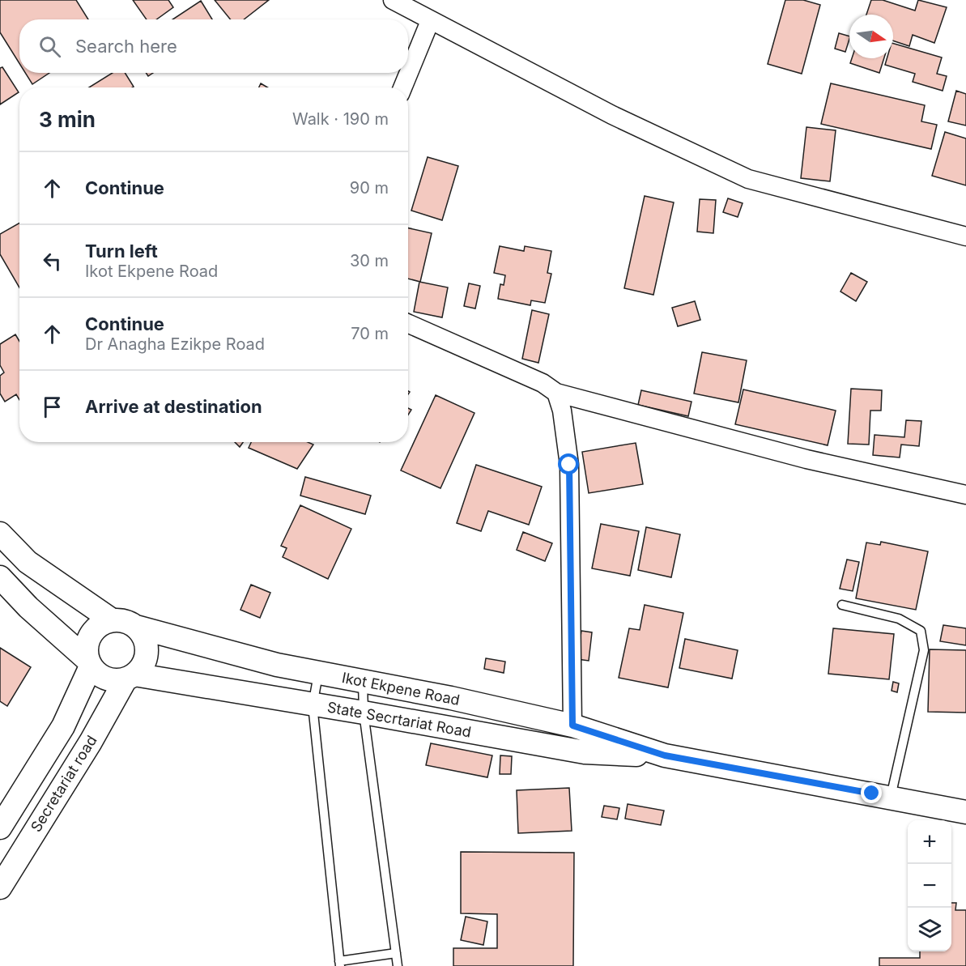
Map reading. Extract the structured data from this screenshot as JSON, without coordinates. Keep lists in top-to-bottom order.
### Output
{
  "streets": {
    "street": ["Ikot Ekpene Road", "State Secrtariat Road", "Secretariat road"]
  },
  "crossings": [
    ["Ikot Ekpene Road", "State Secrtariat Road"],
    ["Ikot Ekpene Road", "Secretariat road"],
    ["State Secrtariat Road", "Secretariat road"]
  ],
  "north": "right",
  "page": {
    "search": "Search here",
    "heading": ["3 min", "Walk · 190 m"],
    "list": [
      ["Continue", "90 m"],
      ["Turn left", "Ikot Ekpene Road", "30 m"],
      ["Continue", "Dr Anagha Ezikpe Road", "70 m"],
      "Arrive at destination"
    ],
    "map_buttons": ["+", "−"]
  }
}
